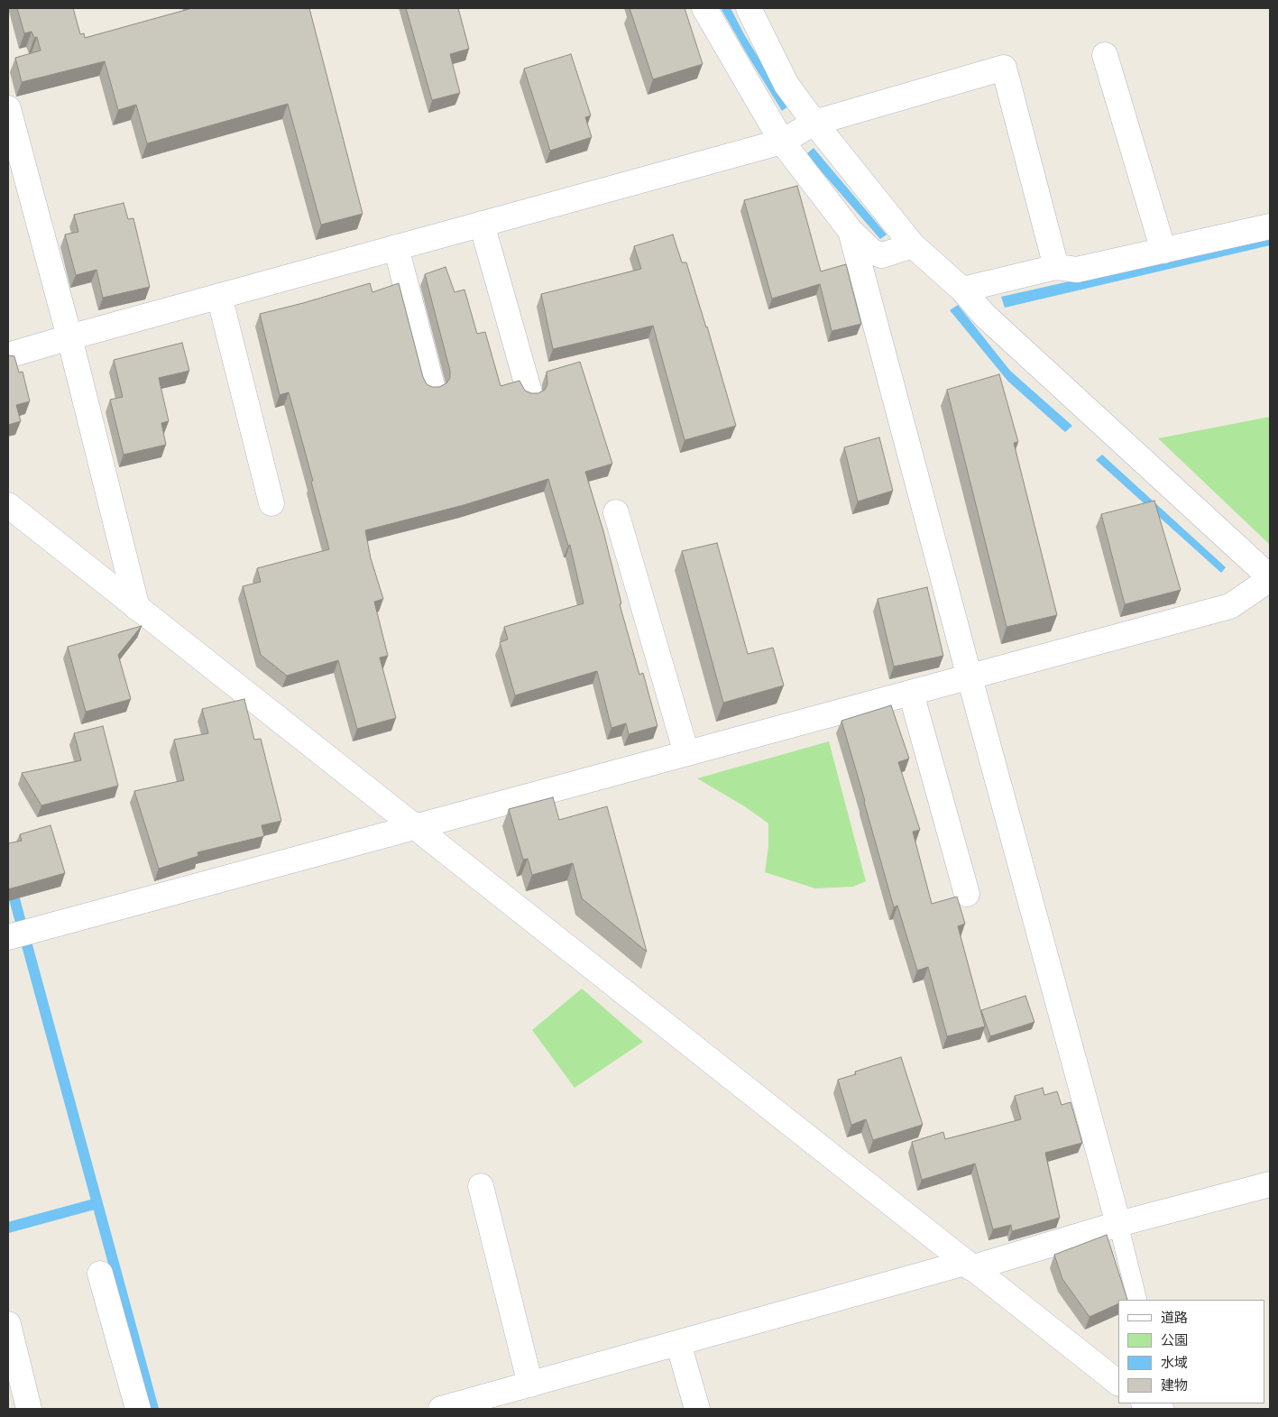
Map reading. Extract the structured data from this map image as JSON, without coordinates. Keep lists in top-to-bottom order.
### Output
{
  "legend": [
    "道路",
    "公園",
    "水域",
    "建物"
  ]
}
